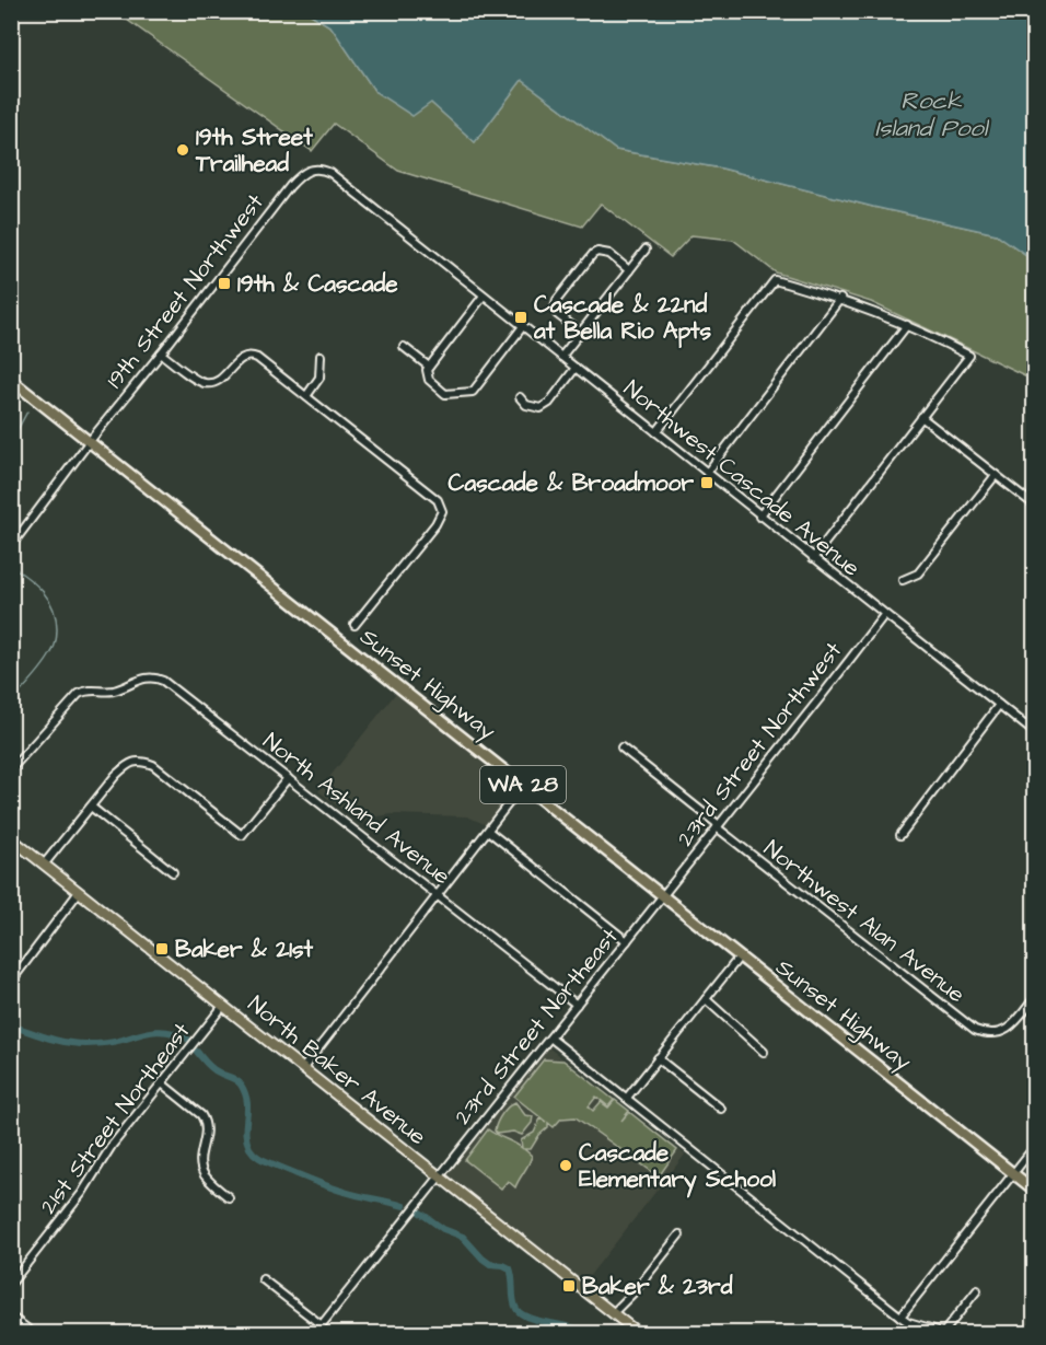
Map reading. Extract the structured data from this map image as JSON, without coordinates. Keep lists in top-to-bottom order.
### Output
{
  "streets": {
    "highway": ["Sunset Highway", "WA 28"],
    "main road": ["North Baker Avenue"],
    "street": [
      "19th Street Northwest",
      "Northwest Cascade Avenue",
      "23rd Street Northwest",
      "North Ashland Avenue",
      "Northwest Alan Avenue",
      "23rd Street Northeast",
      "21st Street Northeast"
    ]
  },
  "crossings": [
    ["19th Street Northwest", "Northwest Cascade Avenue"],
    ["19th Street Northwest", "Sunset Highway"],
    ["Northwest Cascade Avenue", "23rd Street Northwest"],
    ["Sunset Highway", "23rd Street Northwest"],
    ["Sunset Highway", "23rd Street Northeast"],
    ["23rd Street Northwest", "Northwest Alan Avenue"],
    ["23rd Street Northwest", "23rd Street Northeast"],
    ["North Ashland Avenue", "23rd Street Northeast"],
    ["23rd Street Northeast", "North Baker Avenue"],
    ["North Baker Avenue", "21st Street Northeast"]
  ],
  "water": ["Rock Island Pool"],
  "places": {
    "other": ["19th Street Trailhead", "Cascade Elementary School"],
    "transit": [
      "19th & Cascade",
      "Cascade & 22nd at Bella Rio Apts",
      "Cascade & Broadmoor",
      "Baker & 21st",
      "Baker & 23rd"
    ]
  }
}
